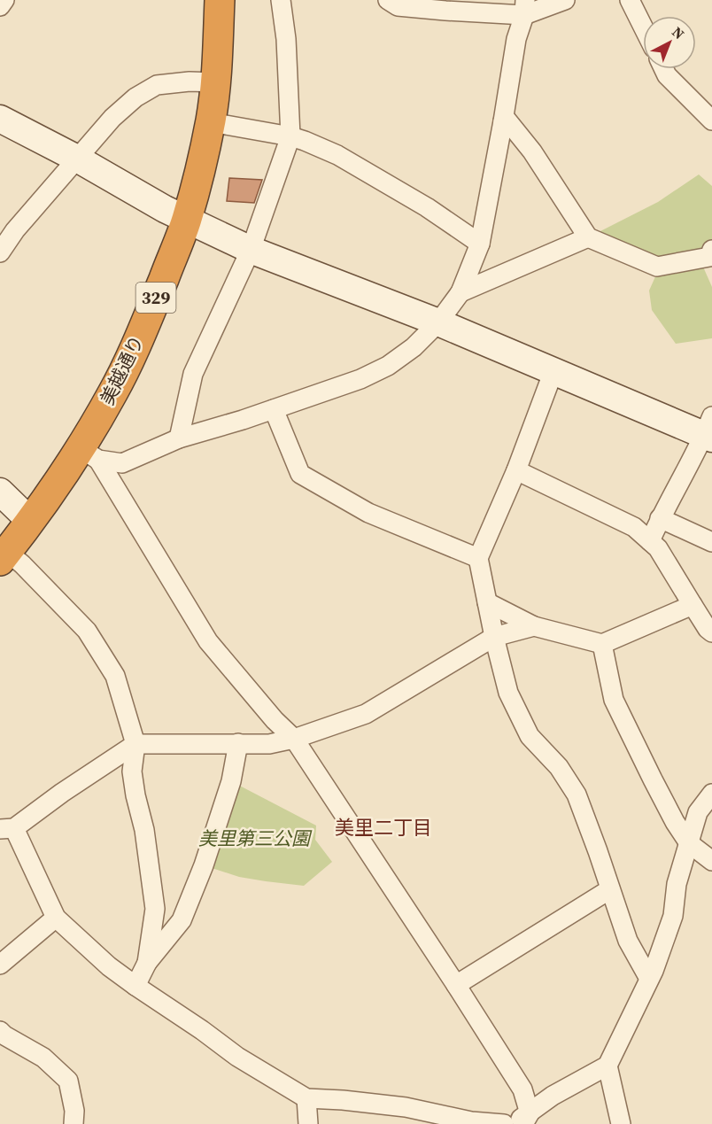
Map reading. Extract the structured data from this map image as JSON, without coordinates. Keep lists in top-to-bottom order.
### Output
{
  "streets": {
    "highway": ["329", "美越通り"]
  },
  "districts": ["美里二丁目"],
  "parks": ["美里第三公園"],
  "north": "top right"
}
